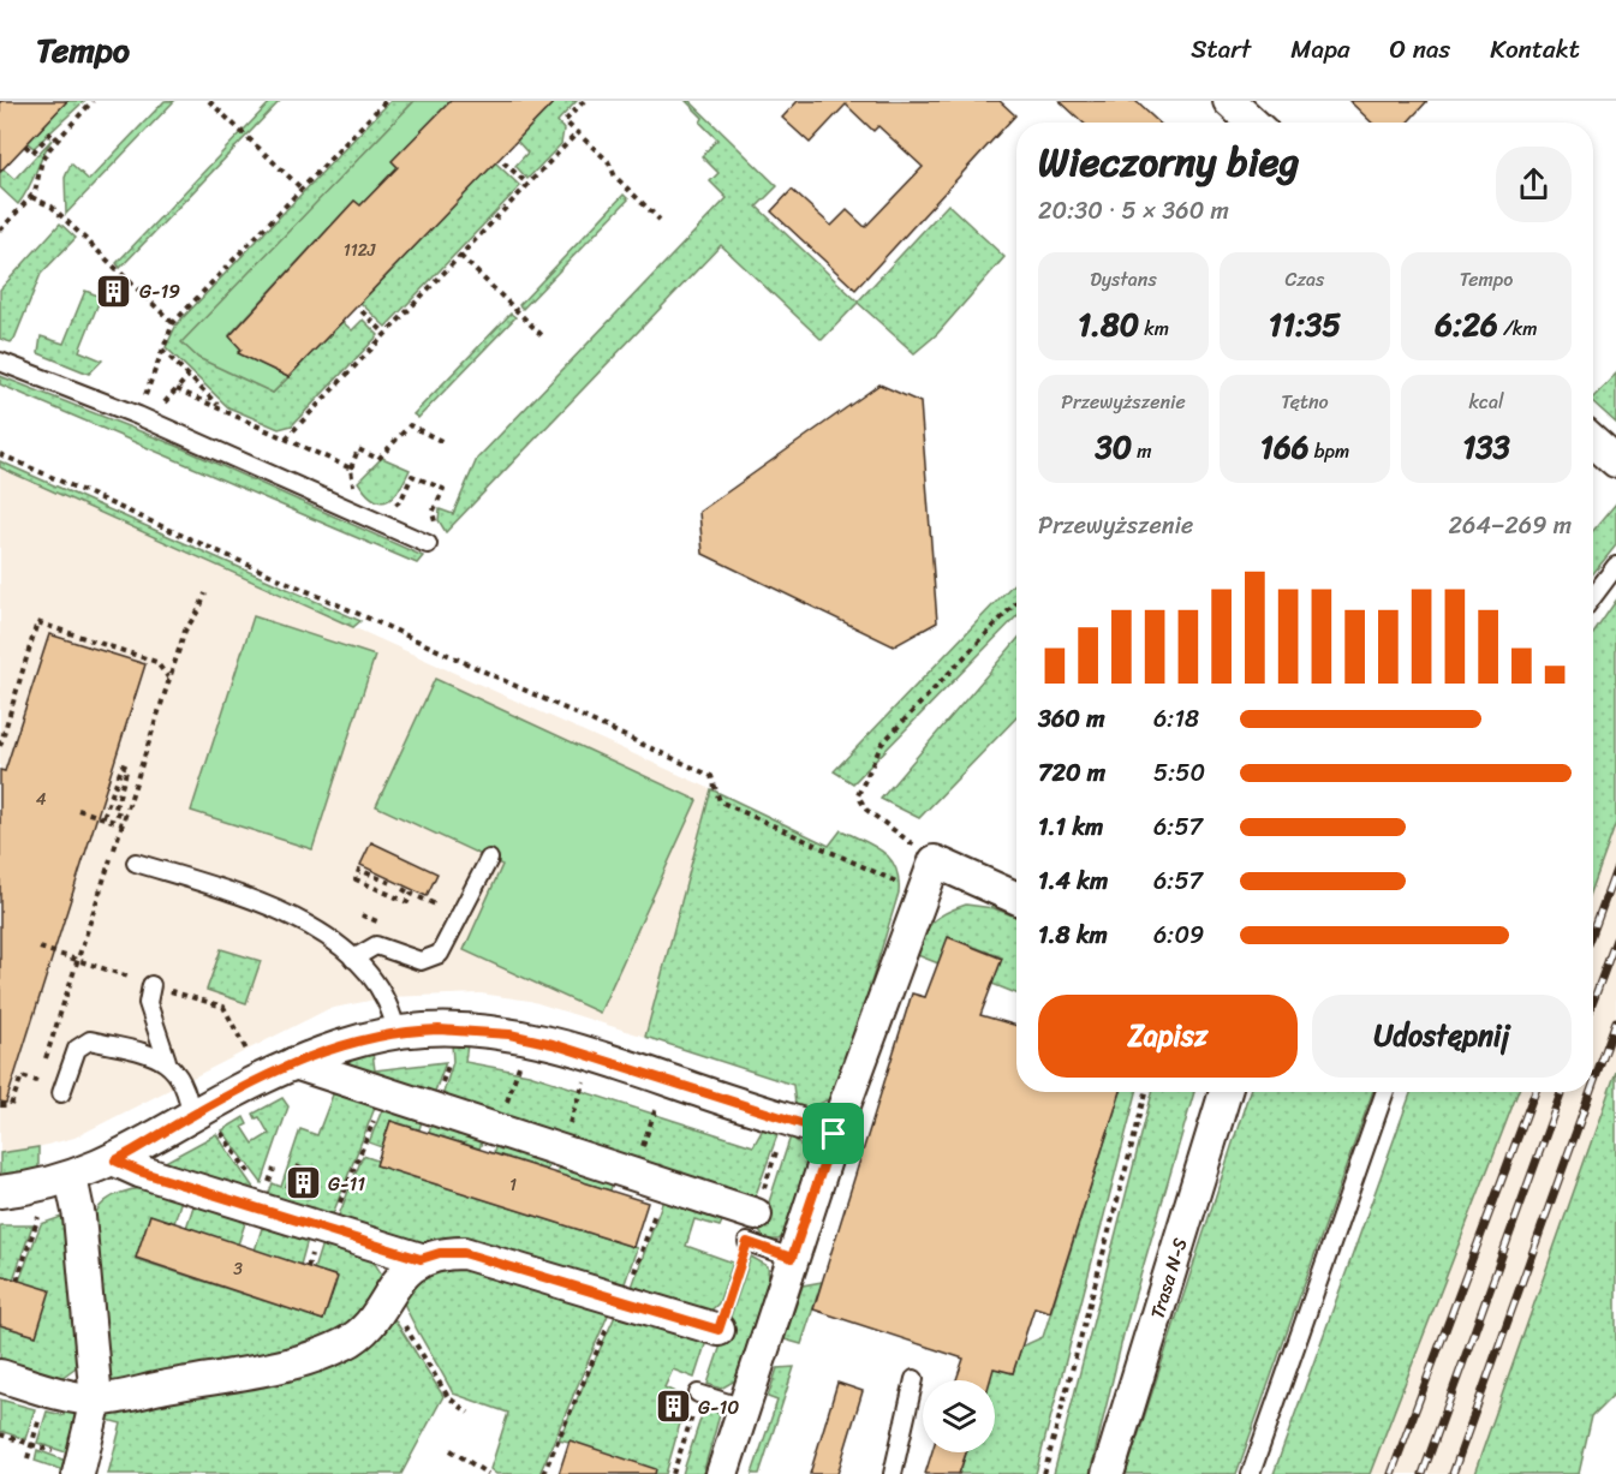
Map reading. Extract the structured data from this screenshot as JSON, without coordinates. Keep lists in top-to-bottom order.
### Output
{
  "streets": {
    "street": ["Trasa N-S"]
  },
  "places": {
    "building": ["G-19", "G-11", "G-10"]
  },
  "house_numbers": [
    "112J",
    "4",
    "1",
    "3"
  ],
  "page": {
    "header": "Tempo",
    "nav": [
      "Start",
      "Mapa",
      "O nas",
      "Kontakt"
    ],
    "heading": ["Wieczorny bieg", "20:30 · 5 × 360 m"],
    "stats": [
      ["Dystans", "1.80 km"],
      ["Czas", "11:35"],
      ["Tempo", "6:26 /km"],
      ["Przewyższenie", "30 m"],
      ["Tętno", "166 bpm"],
      ["kcal", "133"]
    ],
    "chart": ["Przewyższenie", "264–269 m"],
    "list": [
      {
        "name": "360 m",
        "note": "6:18"
      },
      {
        "name": "720 m",
        "note": "5:50"
      },
      {
        "name": "1.1 km",
        "note": "6:57"
      },
      {
        "name": "1.4 km",
        "note": "6:57"
      },
      {
        "name": "1.8 km",
        "note": "6:09"
      }
    ],
    "buttons": ["Zapisz", "Udostępnij"]
  }
}
